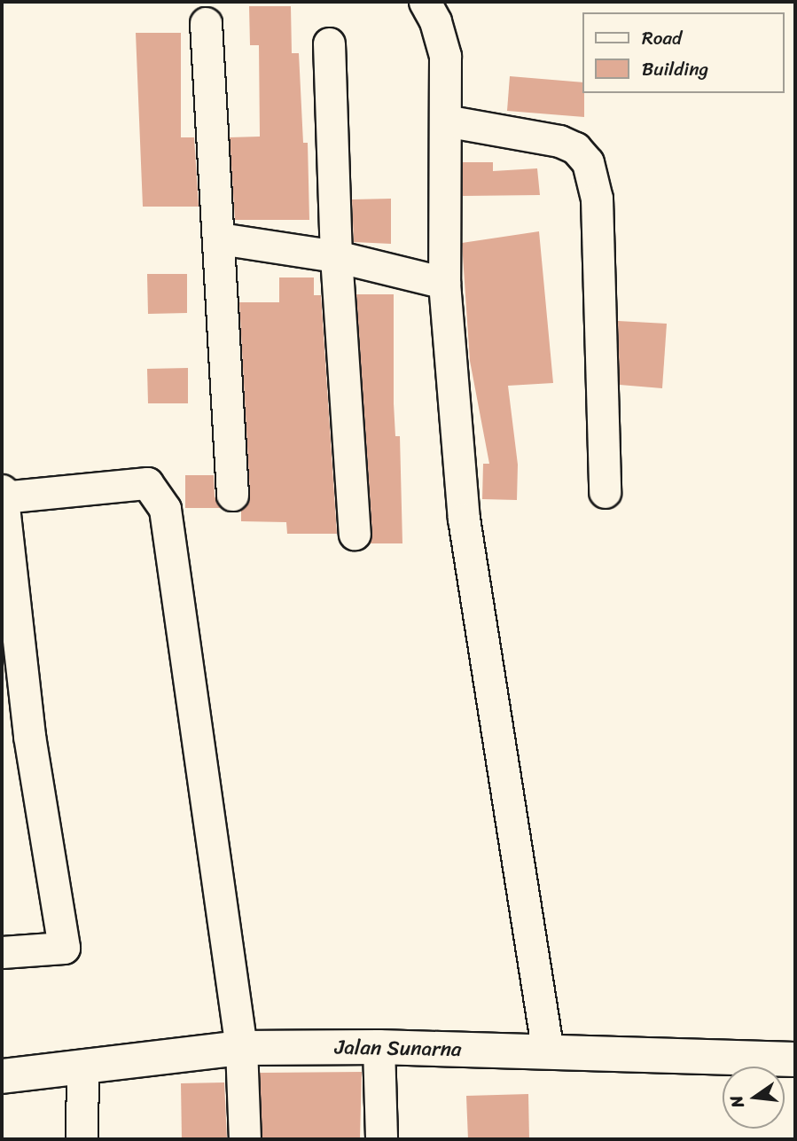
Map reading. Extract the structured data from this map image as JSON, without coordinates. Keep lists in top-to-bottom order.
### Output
{
  "streets": {
    "street": ["Jalan Sunarna"]
  },
  "legend": ["Road", "Building"],
  "north": "left"
}
